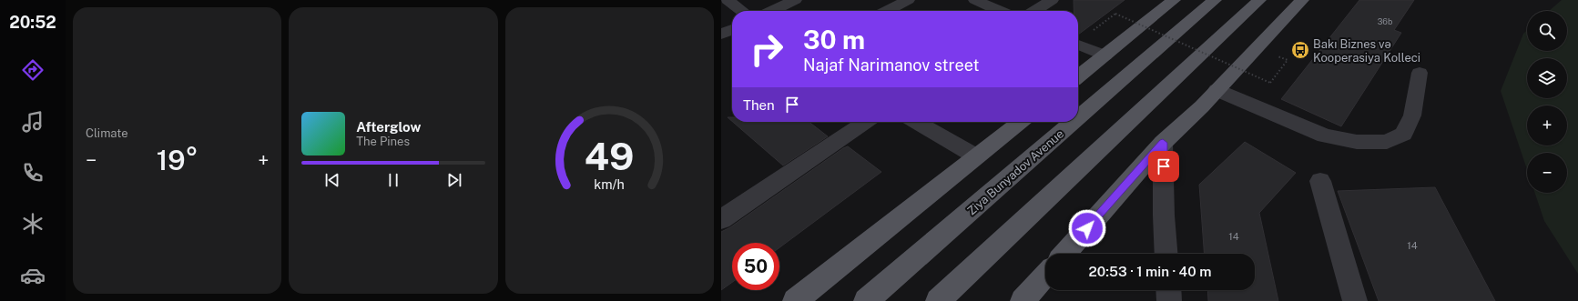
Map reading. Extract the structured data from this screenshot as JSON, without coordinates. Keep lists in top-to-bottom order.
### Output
{
  "streets": {
    "main road": ["Ziya Bunyadov Avenue"]
  },
  "places": {
    "bus stop": ["Bakı Biznes və Kooperasiya Kolleci"]
  },
  "house_numbers": ["36b", "14", "14"],
  "page": {
    "tabs": "20:52",
    "tile": "Climate",
    "map_buttons": ["+", "−"],
    "turn": ["30 m", "Najaf Narimanov street"],
    "then": "Then",
    "song": ["Afterglow", "The Pines"],
    "heat": ["−", "19°", "+"],
    "limit": "50",
    "trip": "20:53 · 1 min · 40 m",
    "gauge": ["49", "km/h"]
  }
}
